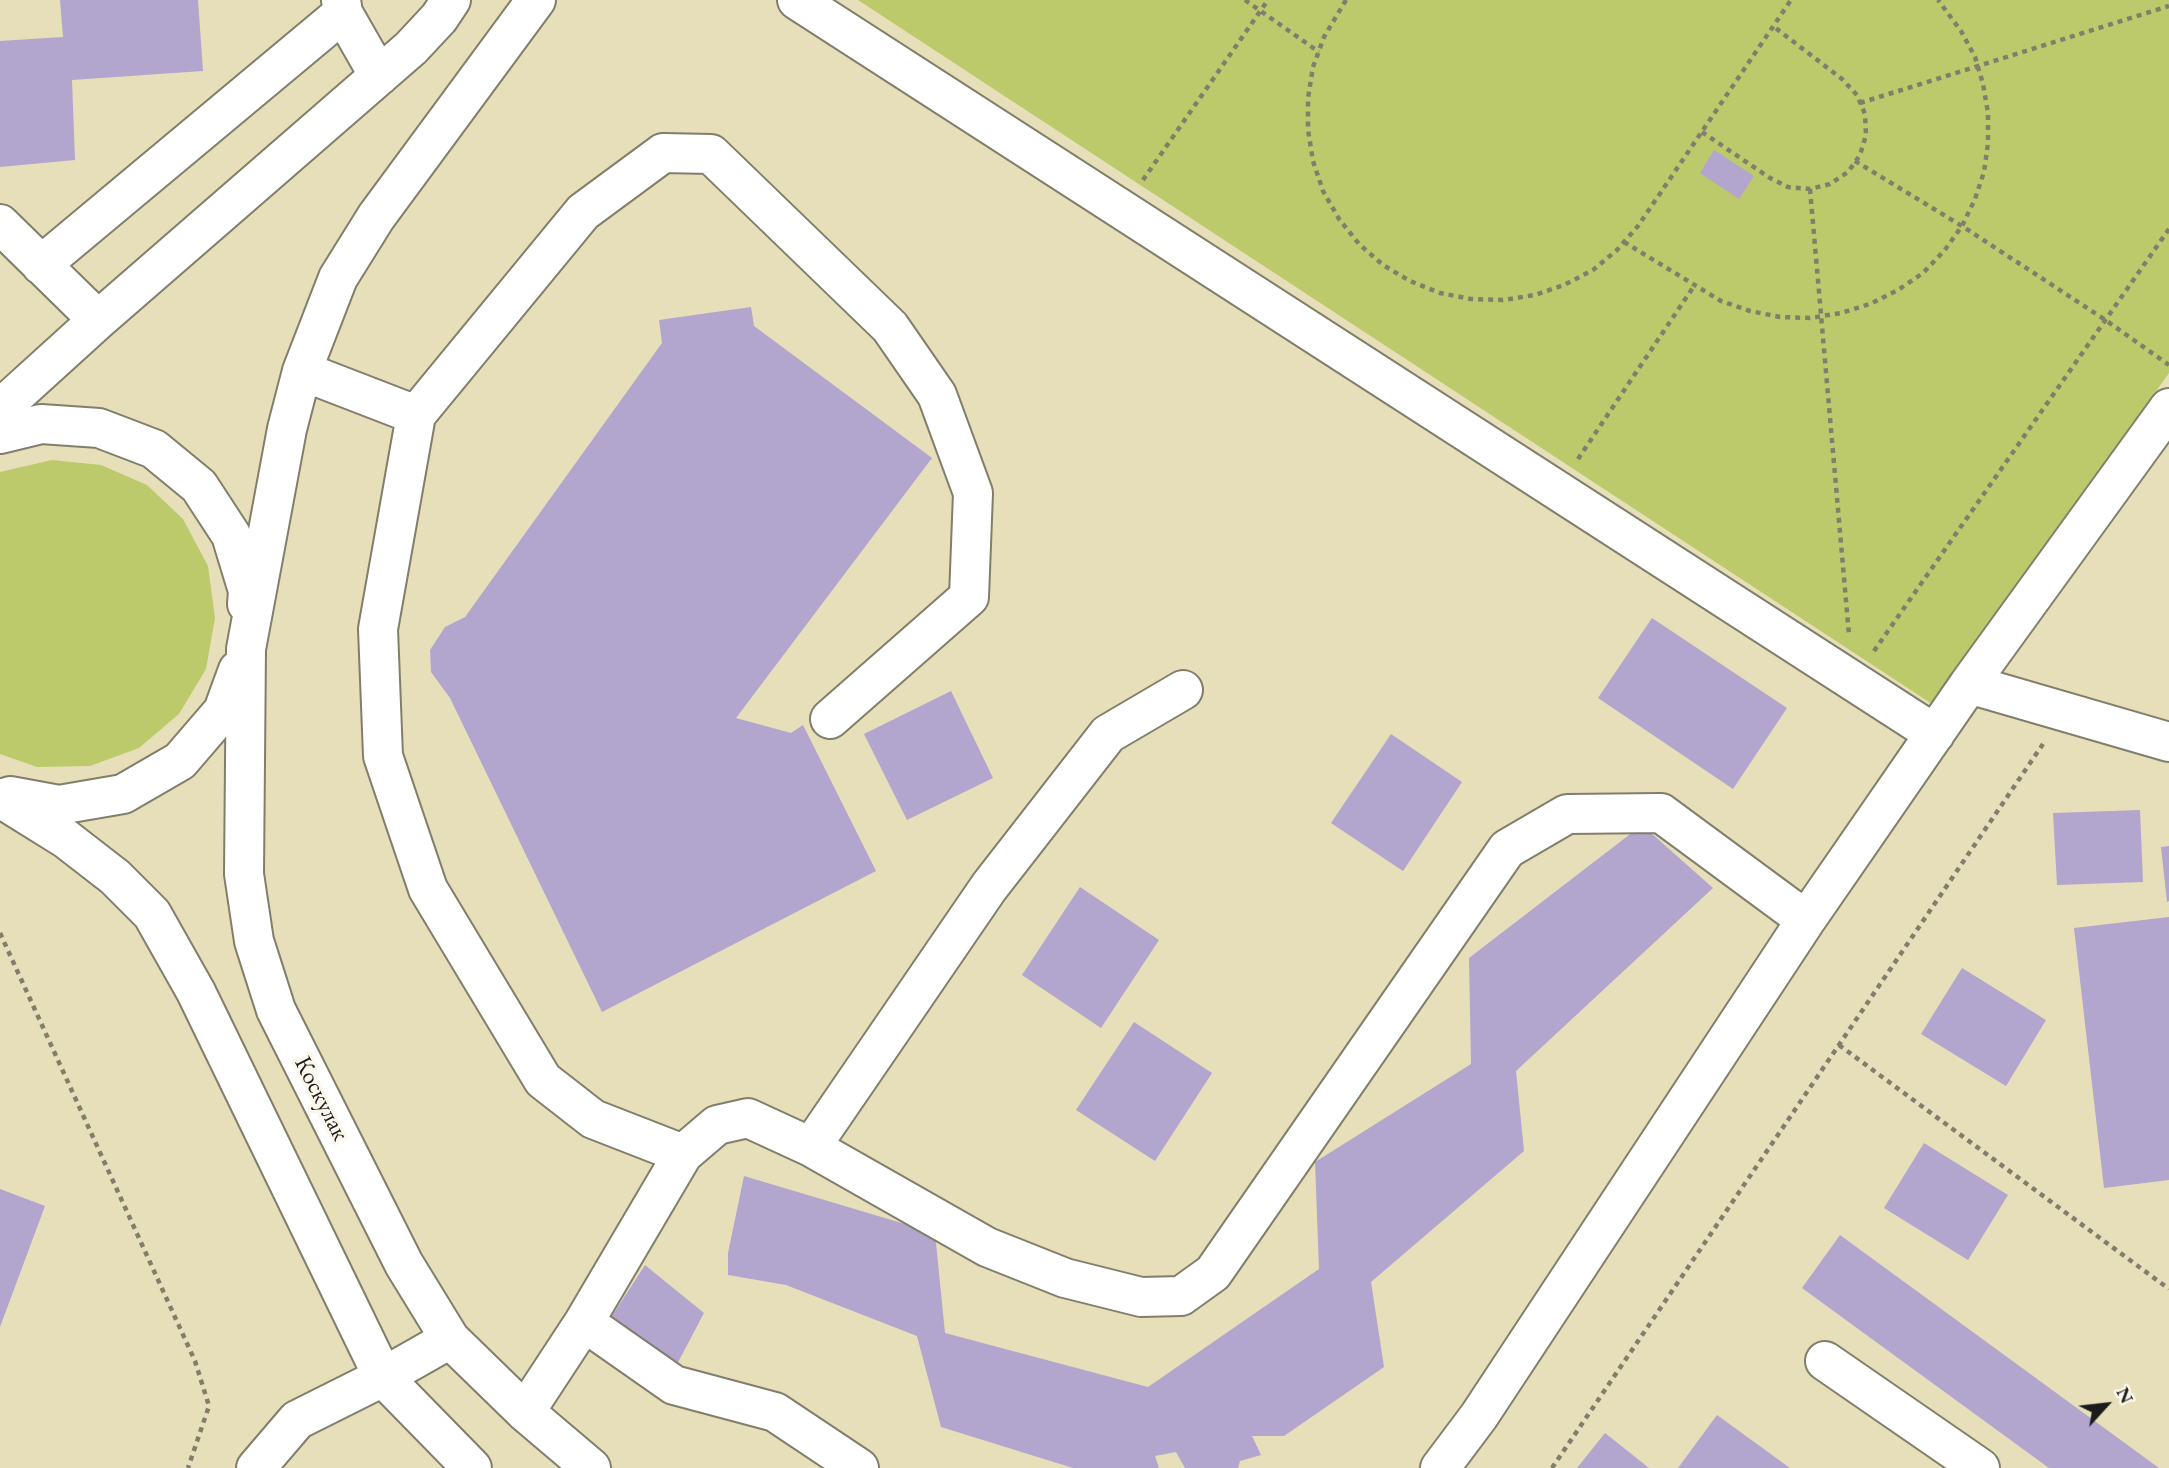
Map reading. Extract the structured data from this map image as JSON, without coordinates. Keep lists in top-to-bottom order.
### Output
{
  "streets": {
    "street": ["Коскулак"]
  },
  "north": "top right"
}
